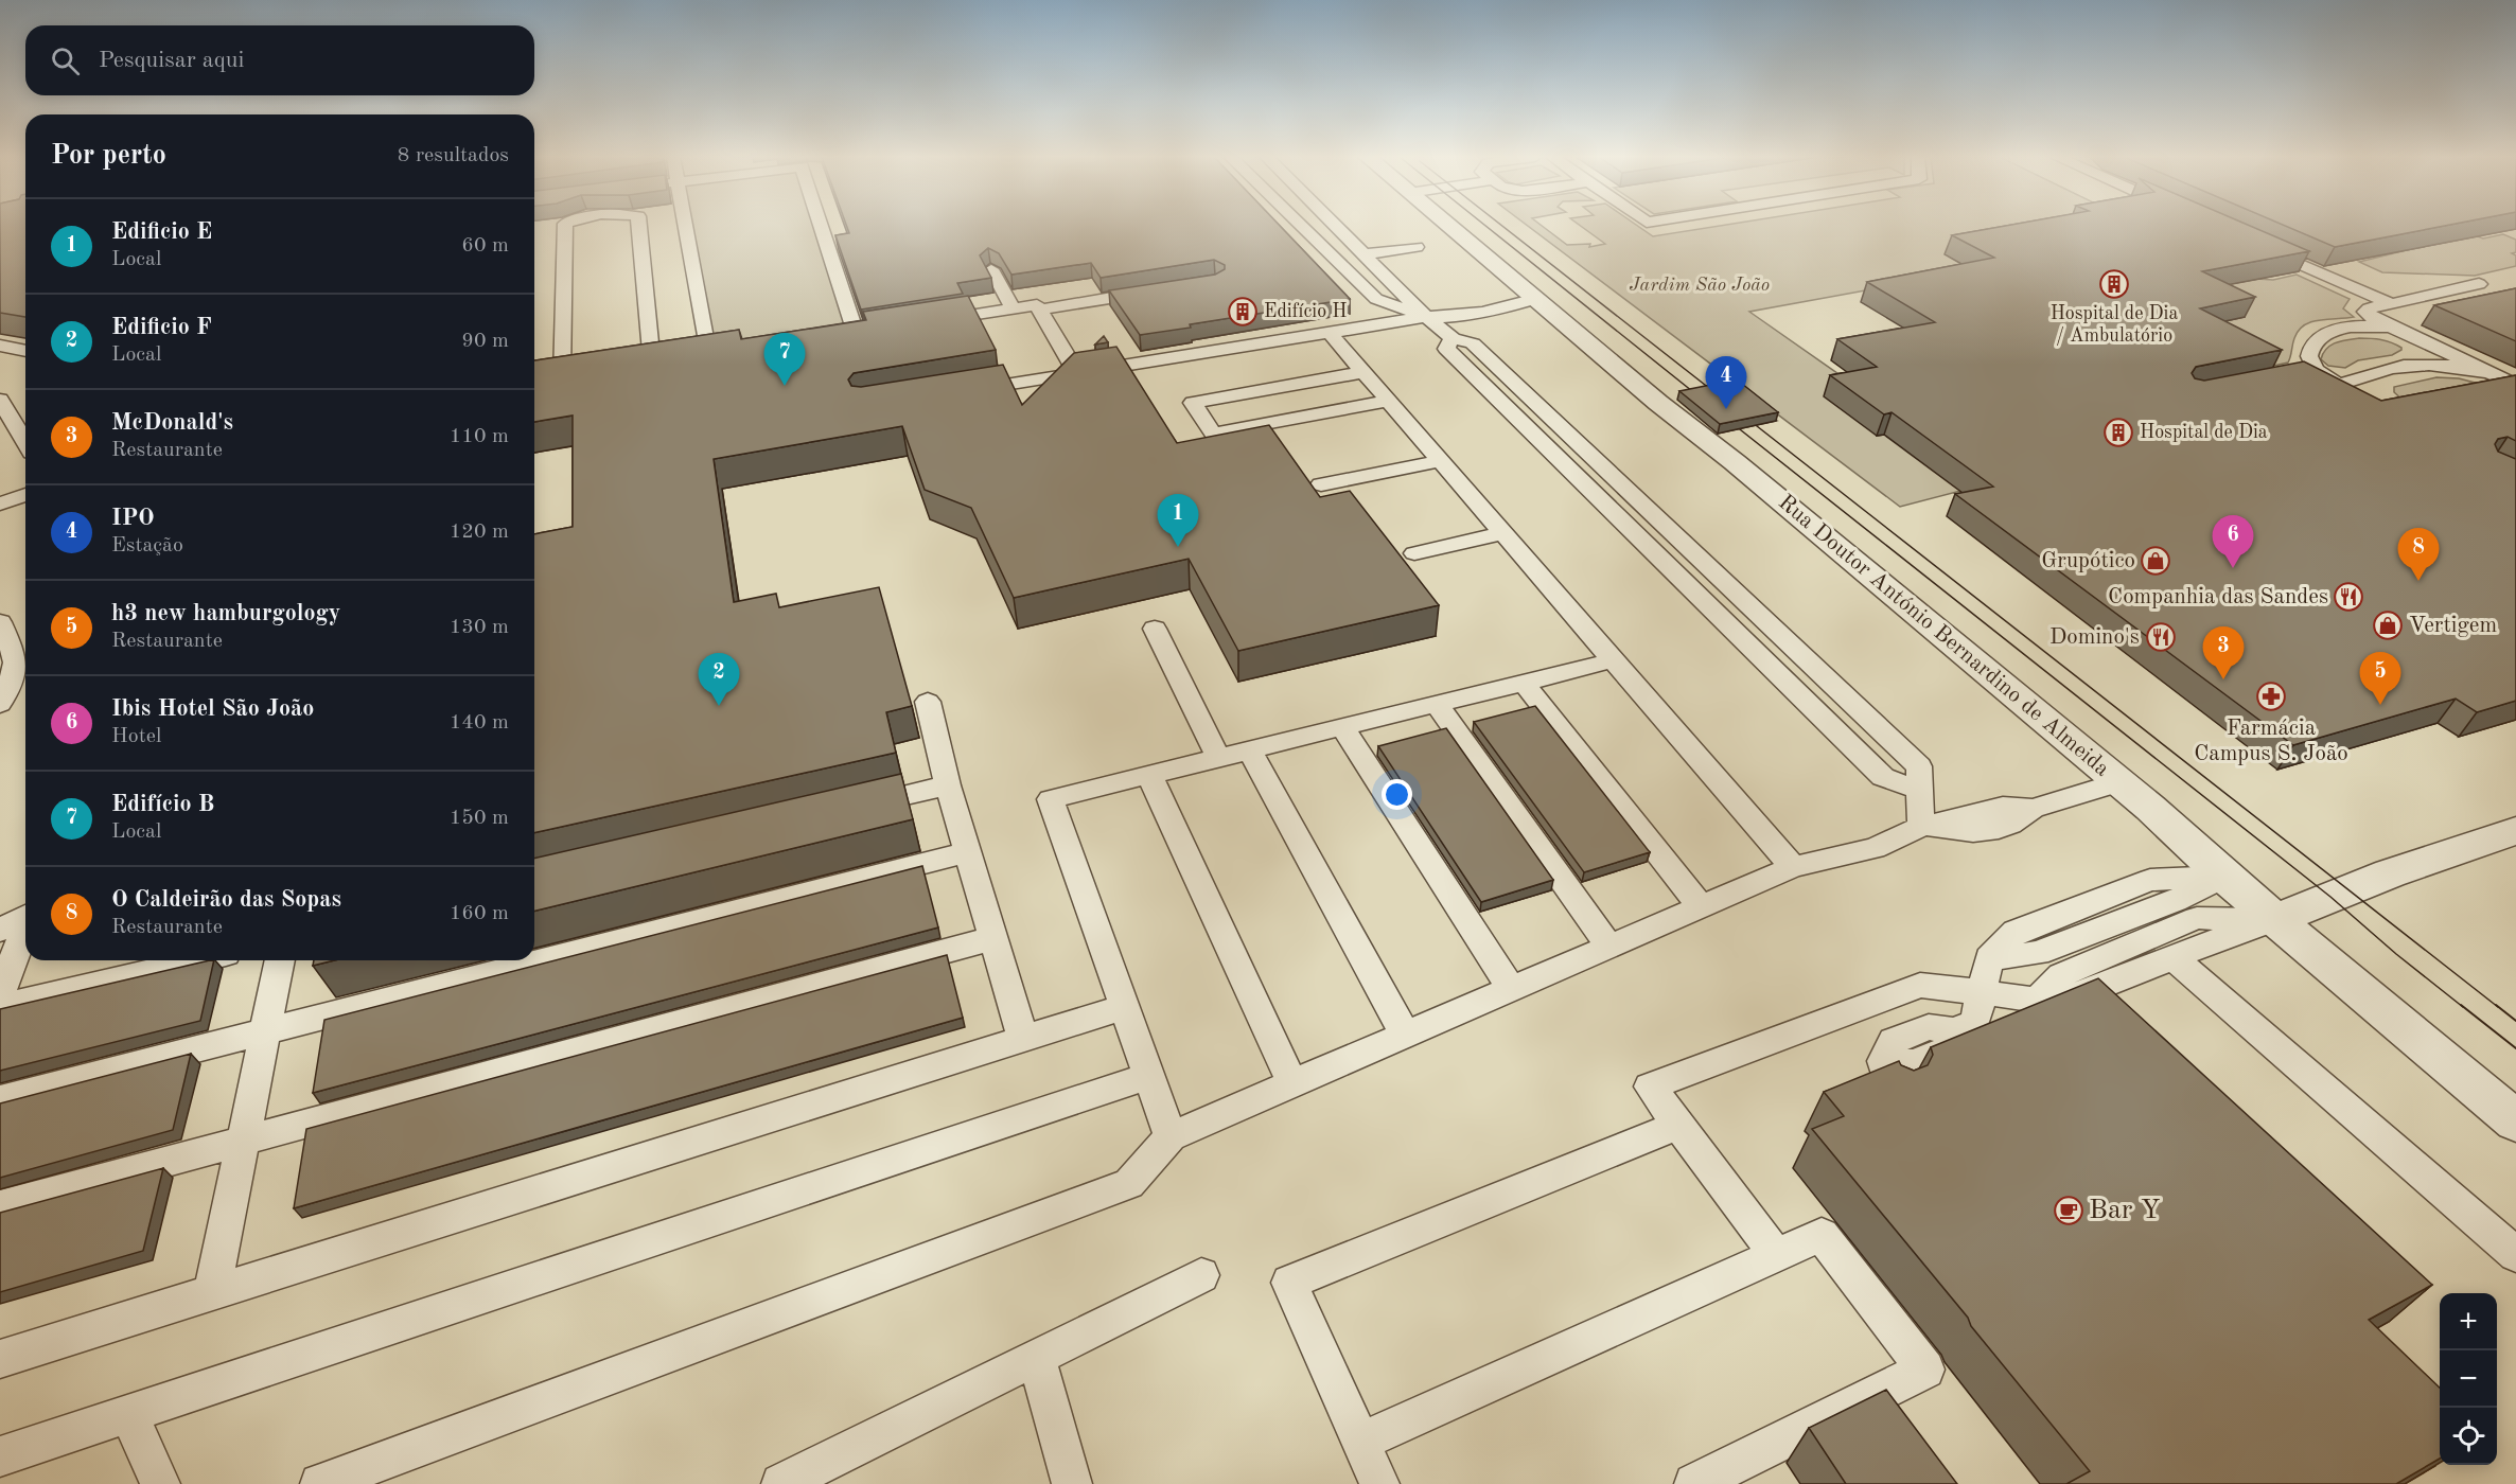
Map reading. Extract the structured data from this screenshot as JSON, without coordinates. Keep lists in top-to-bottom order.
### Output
{
  "streets": {
    "street": ["Rua Doutor António Bernardino de Almeida"]
  },
  "parks": ["Jardim São João"],
  "places": {
    "building": ["Hospital de Dia / Ambulatório", "Edifício H", "Hospital de Dia"],
    "shop": ["Grupótico", "Vertigem"],
    "restaurant": ["Companhia das Sandes", "Domino's"],
    "pharmacy": ["Farmácia Campus S. João"],
    "cafe": ["Bar Y"]
  },
  "page": {
    "search": "Pesquisar aqui",
    "heading": ["Por perto", "8 resultados"],
    "list": [
      {
        "mark": "1",
        "name": "Edificio E",
        "note": "Local",
        "value": "60 m"
      },
      {
        "mark": "2",
        "name": "Edificio F",
        "note": "Local",
        "value": "90 m"
      },
      {
        "mark": "3",
        "name": "McDonald's",
        "note": "Restaurante",
        "value": "110 m"
      },
      {
        "mark": "4",
        "name": "IPO",
        "note": "Estação",
        "value": "120 m"
      },
      {
        "mark": "5",
        "name": "h3 new hamburgology",
        "note": "Restaurante",
        "value": "130 m"
      },
      {
        "mark": "6",
        "name": "Ibis Hotel São João",
        "note": "Hotel",
        "value": "140 m"
      },
      {
        "mark": "7",
        "name": "Edifício B",
        "note": "Local",
        "value": "150 m"
      },
      {
        "mark": "8",
        "name": "O Caldeirão das Sopas",
        "note": "Restaurante",
        "value": "160 m"
      }
    ],
    "pins": [
      "7",
      "4",
      "1",
      "6",
      "8",
      "3",
      "5",
      "2"
    ],
    "map_buttons": ["+", "−"]
  }
}
